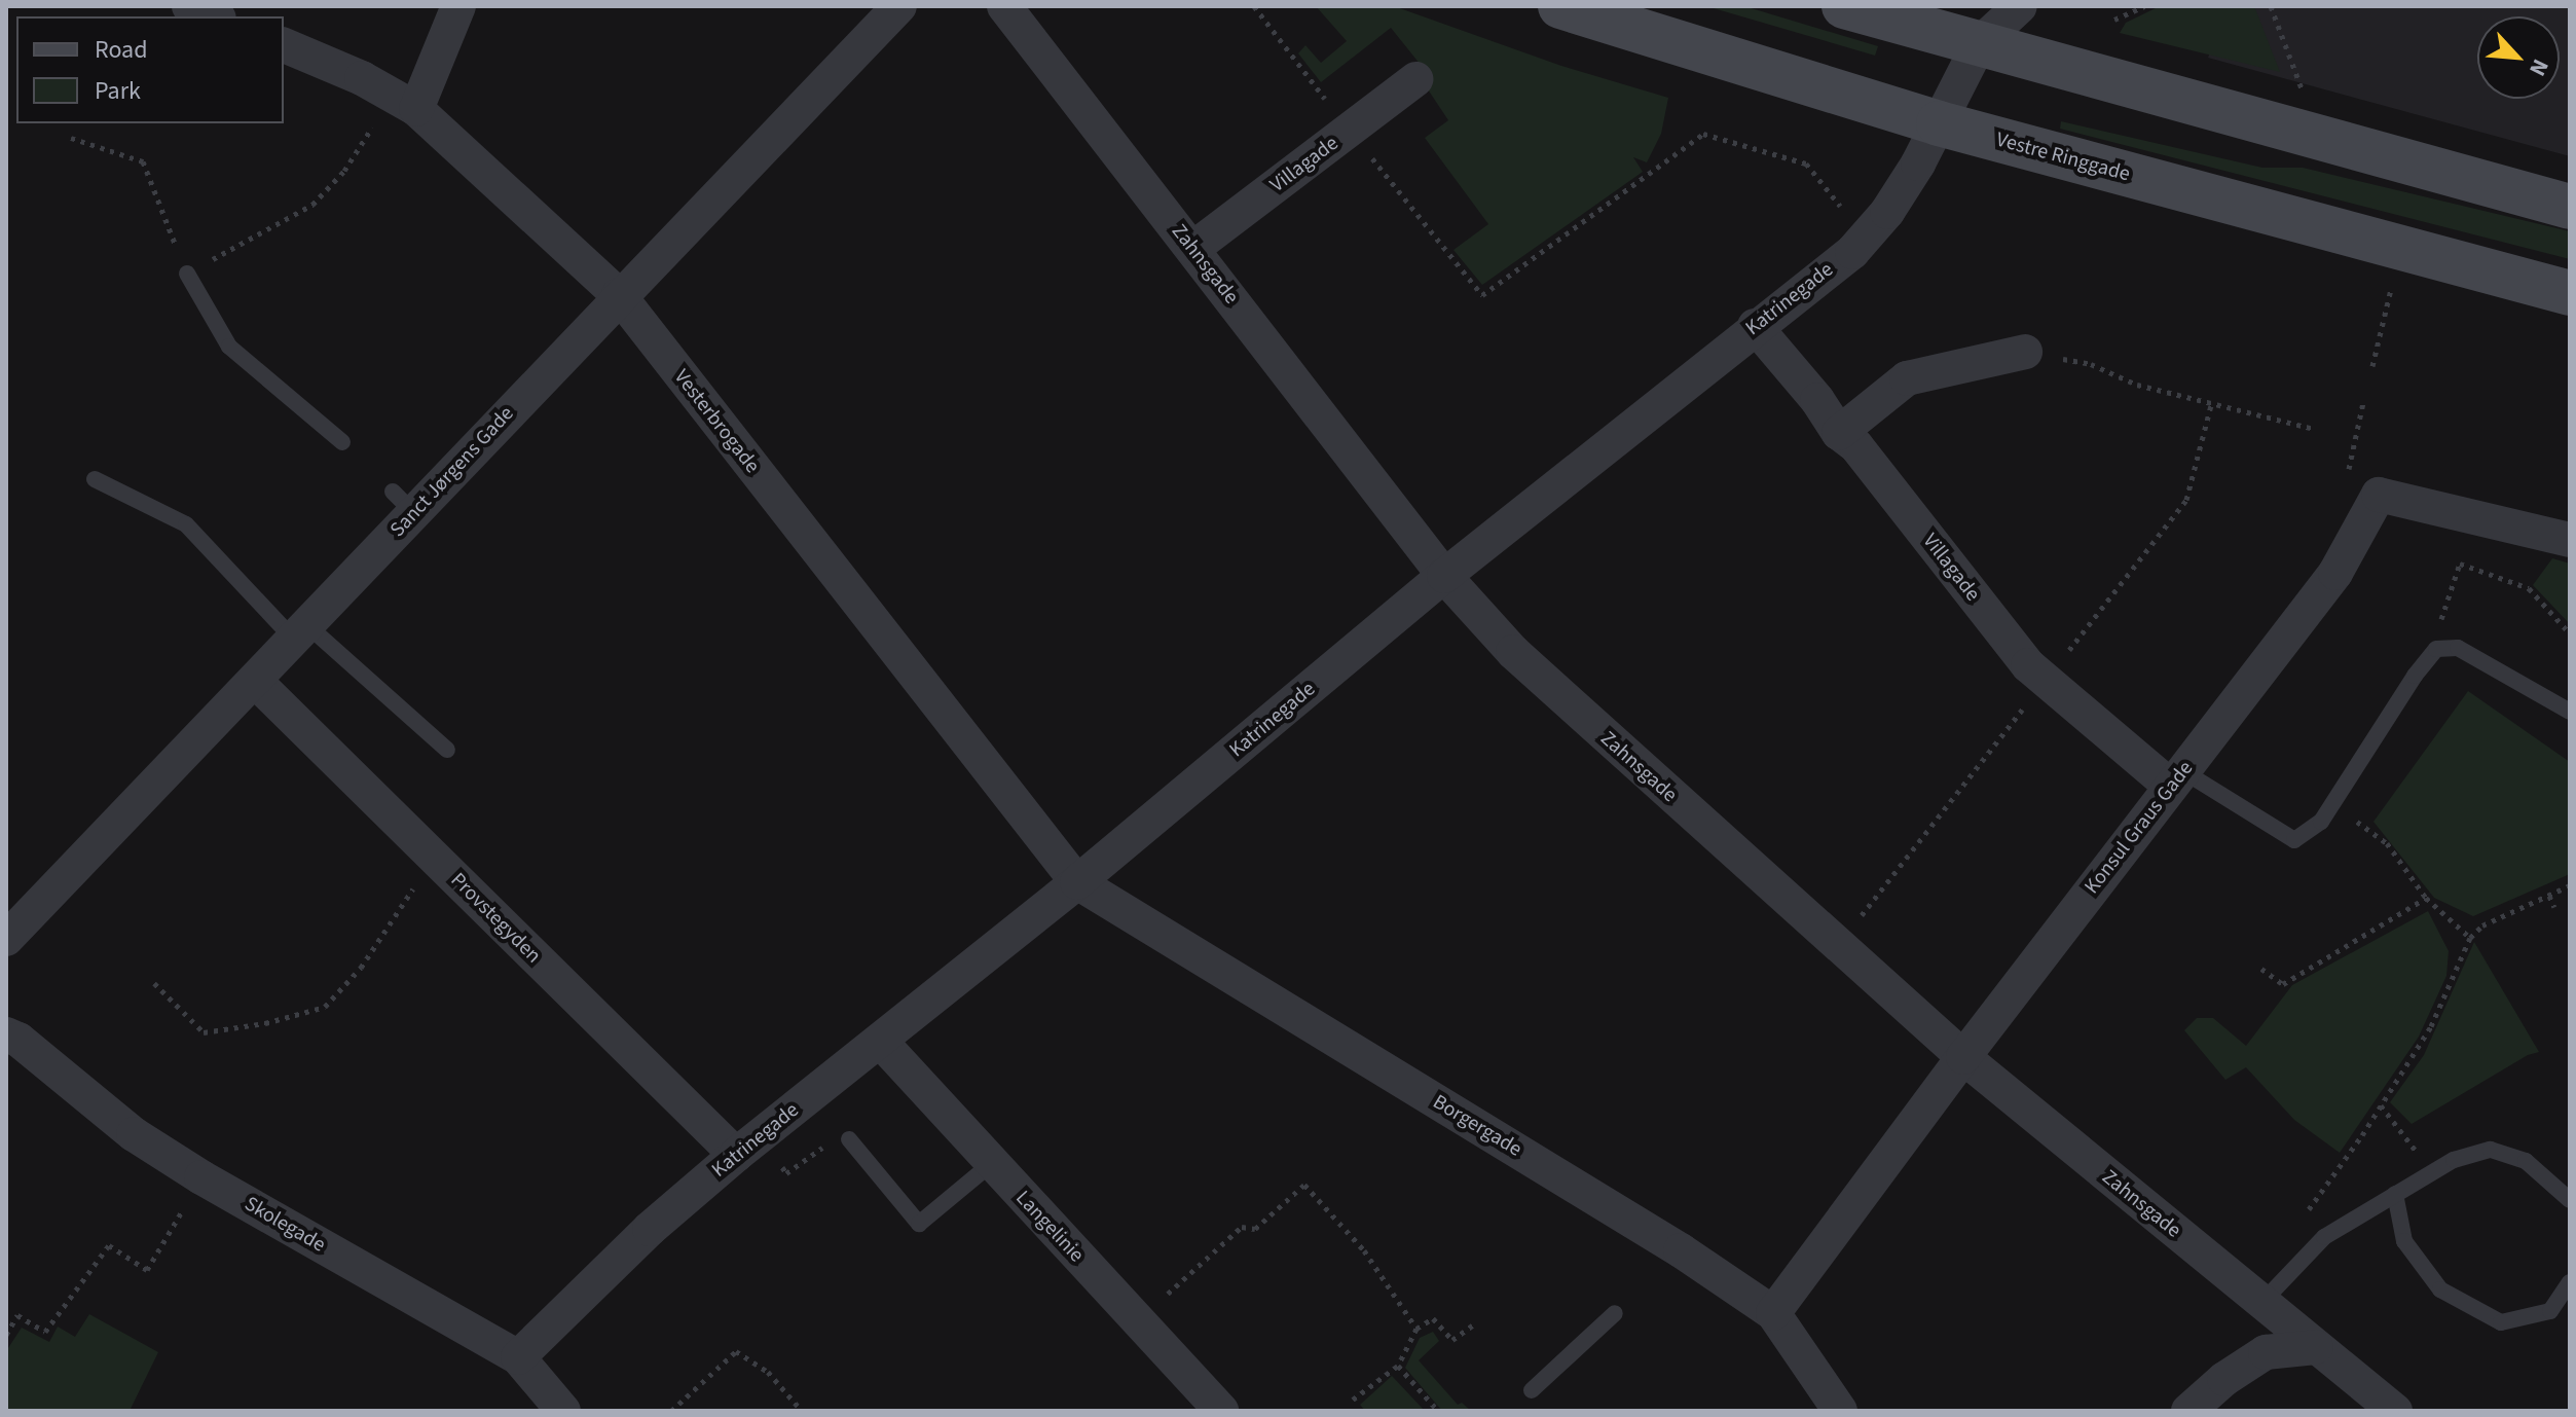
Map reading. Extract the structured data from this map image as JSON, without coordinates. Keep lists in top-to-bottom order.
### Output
{
  "streets": {
    "main road": ["Vestre Ringgade"],
    "street": [
      "Villagade",
      "Zahnsgade",
      "Katrinegade",
      "Vesterbrogade",
      "Sanct Jørgens Gade",
      "Konsul Graus Gade",
      "Provstegyden",
      "Borgergade",
      "Skolegade",
      "Langelinie"
    ]
  },
  "crossings": [
    ["Vestre Ringgade", "Katrinegade"],
    ["Villagade", "Zahnsgade"],
    ["Villagade", "Katrinegade"],
    ["Villagade", "Konsul Graus Gade"],
    ["Zahnsgade", "Katrinegade"],
    ["Zahnsgade", "Konsul Graus Gade"],
    ["Katrinegade", "Vesterbrogade"],
    ["Katrinegade", "Provstegyden"],
    ["Katrinegade", "Borgergade"],
    ["Katrinegade", "Skolegade"],
    ["Katrinegade", "Langelinie"],
    ["Vesterbrogade", "Sanct Jørgens Gade"],
    ["Vesterbrogade", "Borgergade"],
    ["Sanct Jørgens Gade", "Provstegyden"],
    ["Konsul Graus Gade", "Borgergade"]
  ],
  "legend": ["Road", "Park"],
  "north": "bottom right"
}
